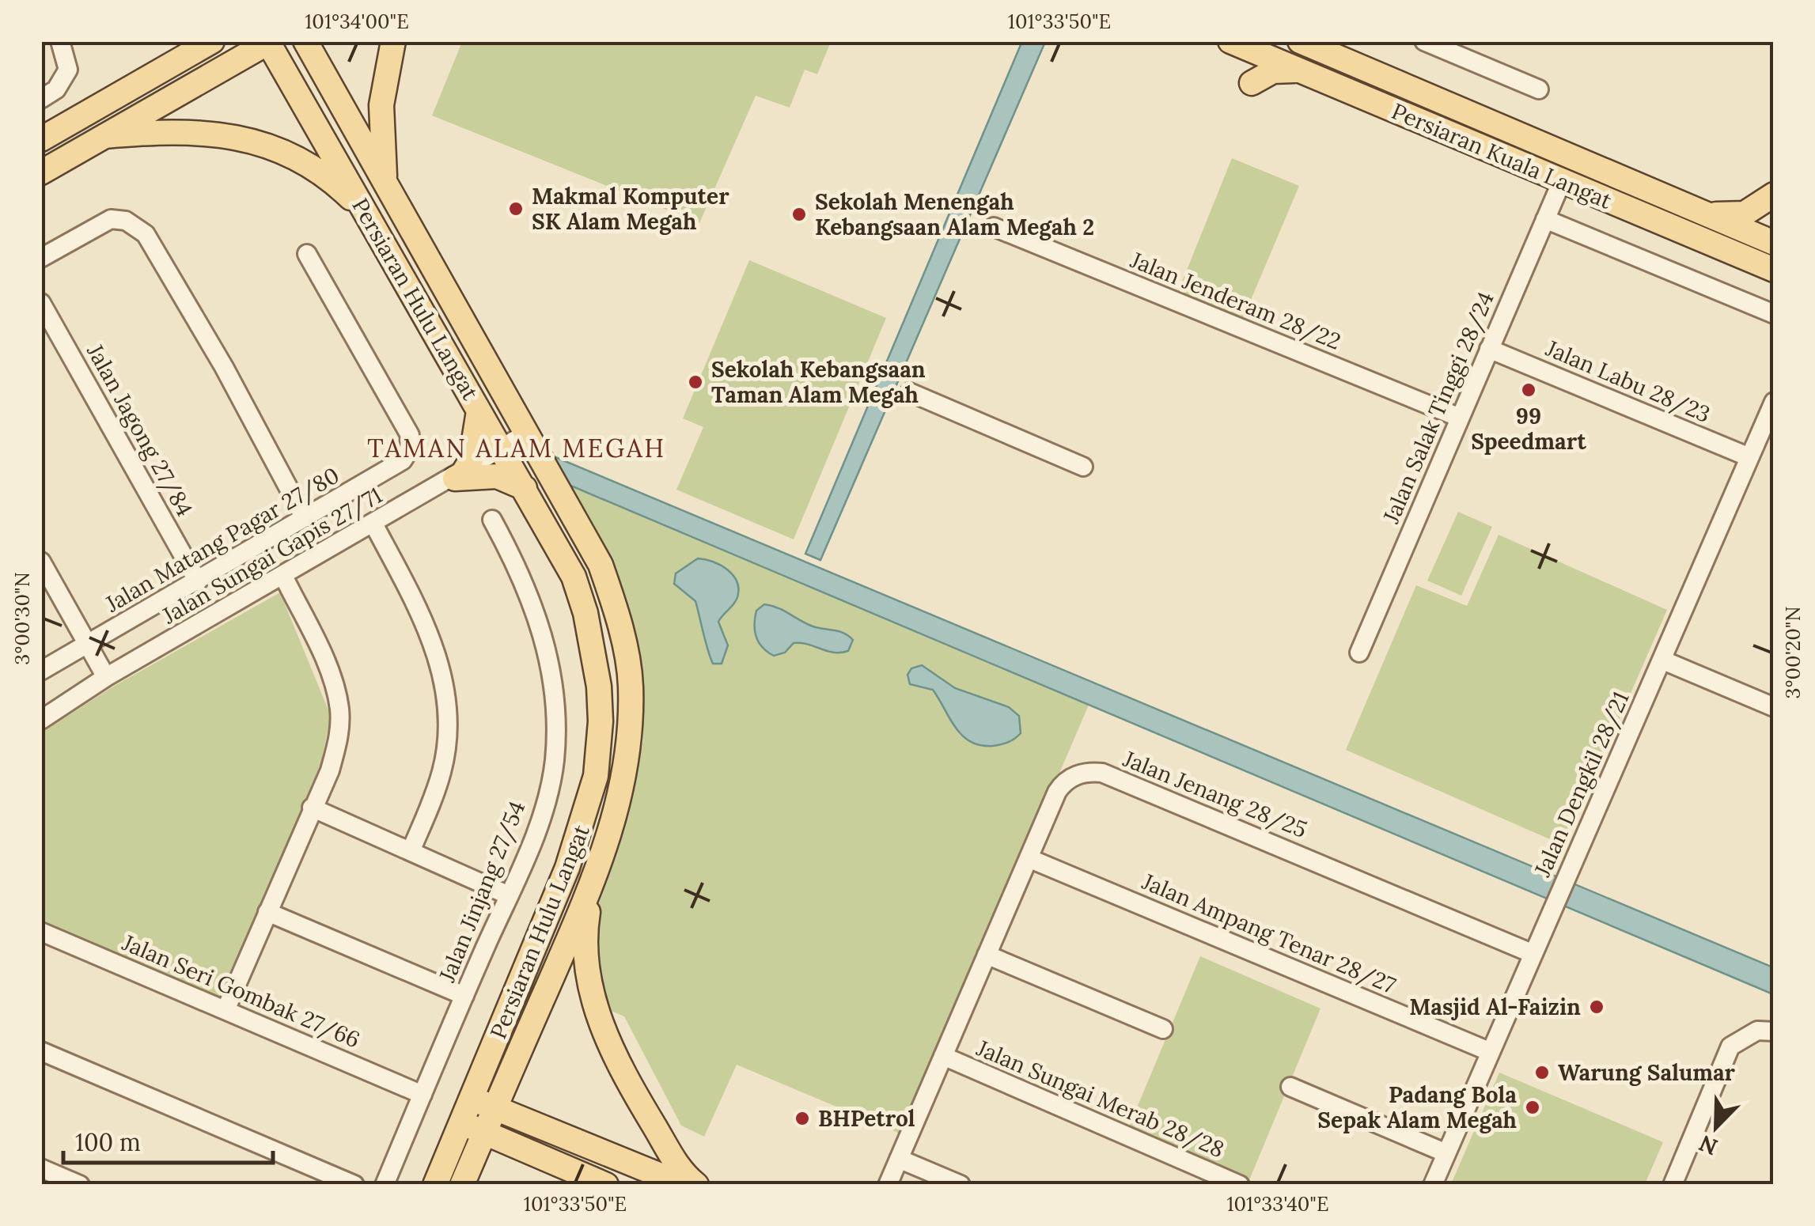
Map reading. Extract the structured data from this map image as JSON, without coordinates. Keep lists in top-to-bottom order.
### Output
{
  "streets": {
    "main road": ["Persiaran Kuala Langat", "Persiaran Hulu Langat"],
    "street": [
      "Jalan Jenderam 28/22",
      "Jalan Labu 28/23",
      "Jalan Salak Tinggi 28/24",
      "Jalan Jagong 27/84",
      "Jalan Matang Pagar 27/80",
      "Jalan Sungai Gapis 27/71",
      "Jalan Dengkil 28/21",
      "Jalan Jenang 28/25",
      "Jalan Jinjang 27/54",
      "Jalan Ampang Tenar 28/27",
      "Jalan Seri Gombak 27/66",
      "Jalan Sungai Merab 28/28"
    ]
  },
  "crossings": [
    ["Persiaran Kuala Langat", "Jalan Salak Tinggi 28/24"],
    ["Persiaran Hulu Langat", "Jalan Sungai Gapis 27/71"],
    ["Jalan Jenderam 28/22", "Jalan Salak Tinggi 28/24"],
    ["Jalan Labu 28/23", "Jalan Salak Tinggi 28/24"],
    ["Jalan Labu 28/23", "Jalan Dengkil 28/21"],
    ["Jalan Jagong 27/84", "Jalan Matang Pagar 27/80"],
    ["Jalan Dengkil 28/21", "Jalan Jenang 28/25"],
    ["Jalan Dengkil 28/21", "Jalan Ampang Tenar 28/27"],
    ["Jalan Jenang 28/25", "Jalan Ampang Tenar 28/27"],
    ["Jalan Jenang 28/25", "Jalan Sungai Merab 28/28"],
    ["Jalan Jinjang 27/54", "Jalan Seri Gombak 27/66"]
  ],
  "districts": ["TAMAN ALAM MEGAH"],
  "places": [
    "Makmal Komputer SK Alam Megah",
    "Sekolah Menengah Kebangsaan Alam Megah 2",
    "Sekolah Kebangsaan Taman Alam Megah",
    "99 Speedmart",
    "Masjid Al-Faizin",
    "Warung Salumar",
    "Padang Bola Sepak Alam Megah",
    "BHPetrol"
  ],
  "scale_bar": "100 m",
  "north": "bottom left",
  "coordinates": [
    "101°34'00\"E",
    "101°33'50\"E",
    "3°00'30\"N",
    "3°00'20\"N",
    "101°33'40\"E"
  ]
}
